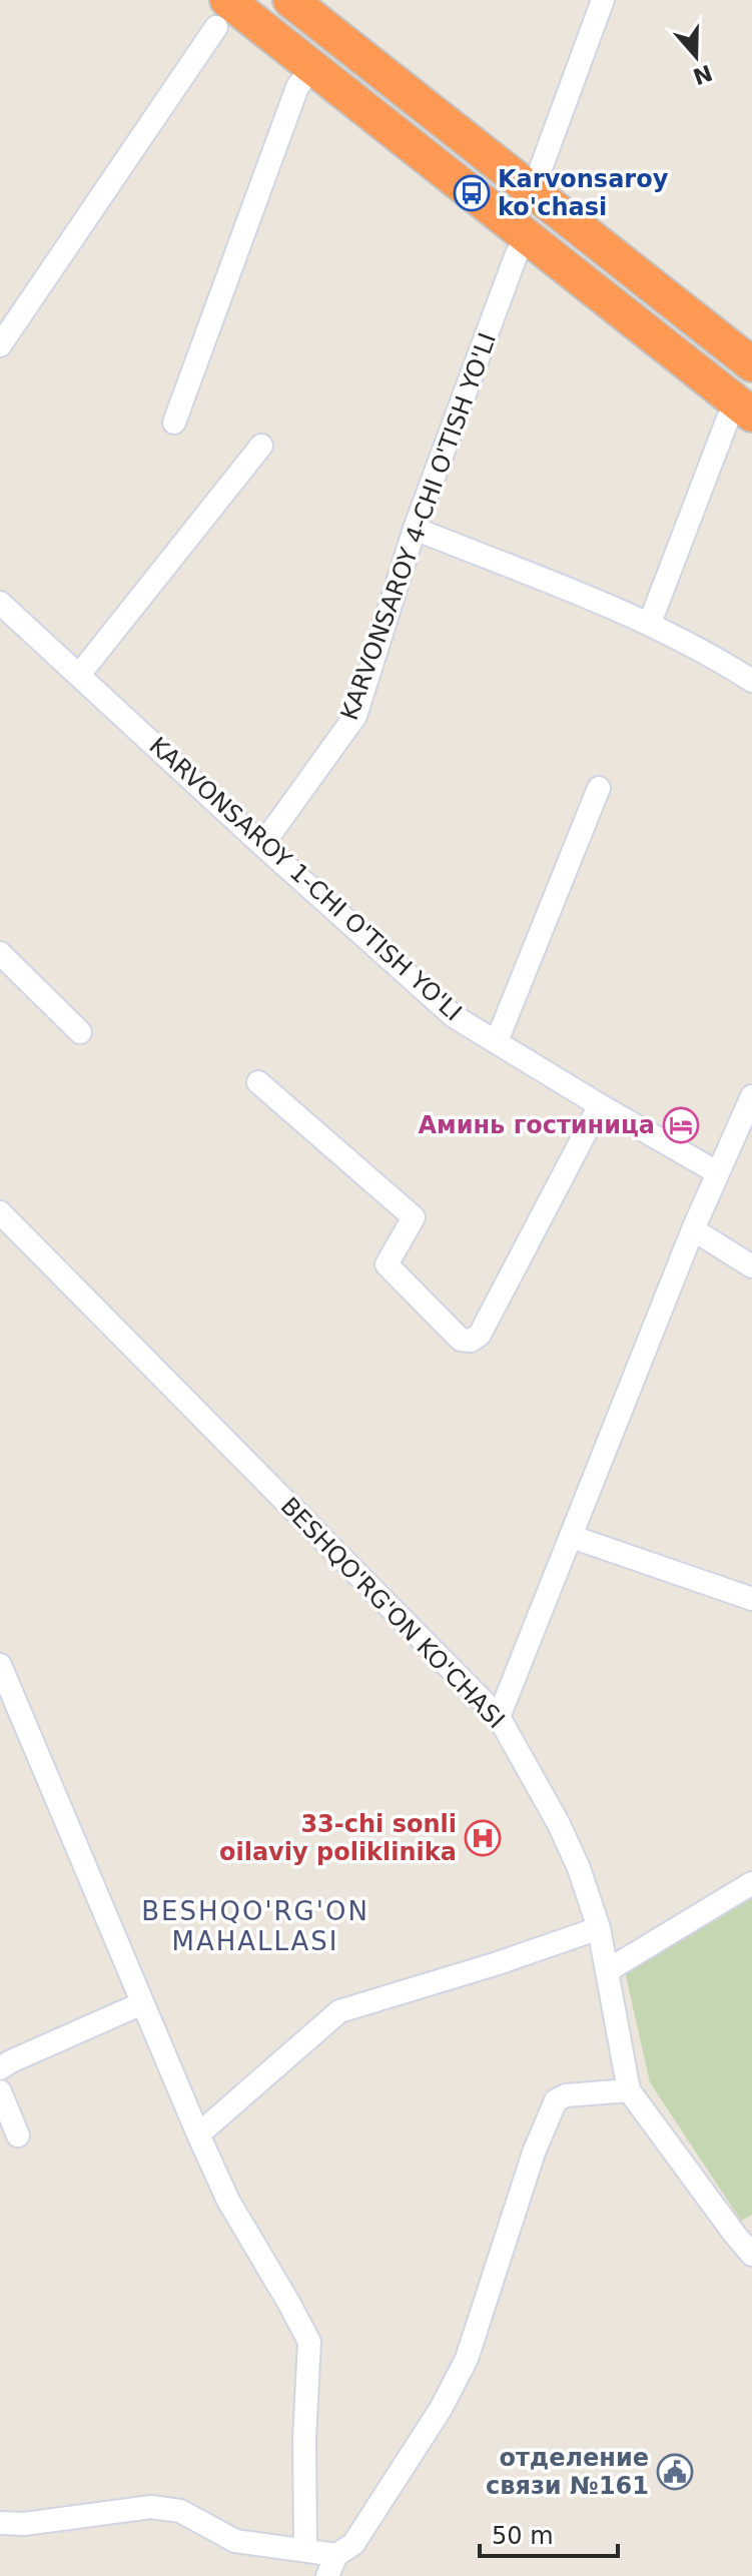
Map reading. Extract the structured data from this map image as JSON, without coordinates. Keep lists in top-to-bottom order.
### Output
{
  "streets": {
    "street": ["KARVONSAROY 4-CHI O'TISH YO'LI", "KARVONSAROY 1-CHI O'TISH YO'LI", "BESHQO'RG'ON KO'CHASI"]
  },
  "crossings": [
    ["KARVONSAROY 4-CHI O'TISH YO'LI", "KARVONSAROY 1-CHI O'TISH YO'LI"]
  ],
  "districts": ["BESHQO'RG'ON MAHALLASI"],
  "places": {
    "bus stop": ["Karvonsaroy ko'chasi"],
    "hotel": ["Аминь гостиница"],
    "hospital": ["33-chi sonli oilaviy poliklinika"],
    "public building": ["отделение связи №161"]
  },
  "scale_bar": "50 m",
  "north": "bottom"
}
